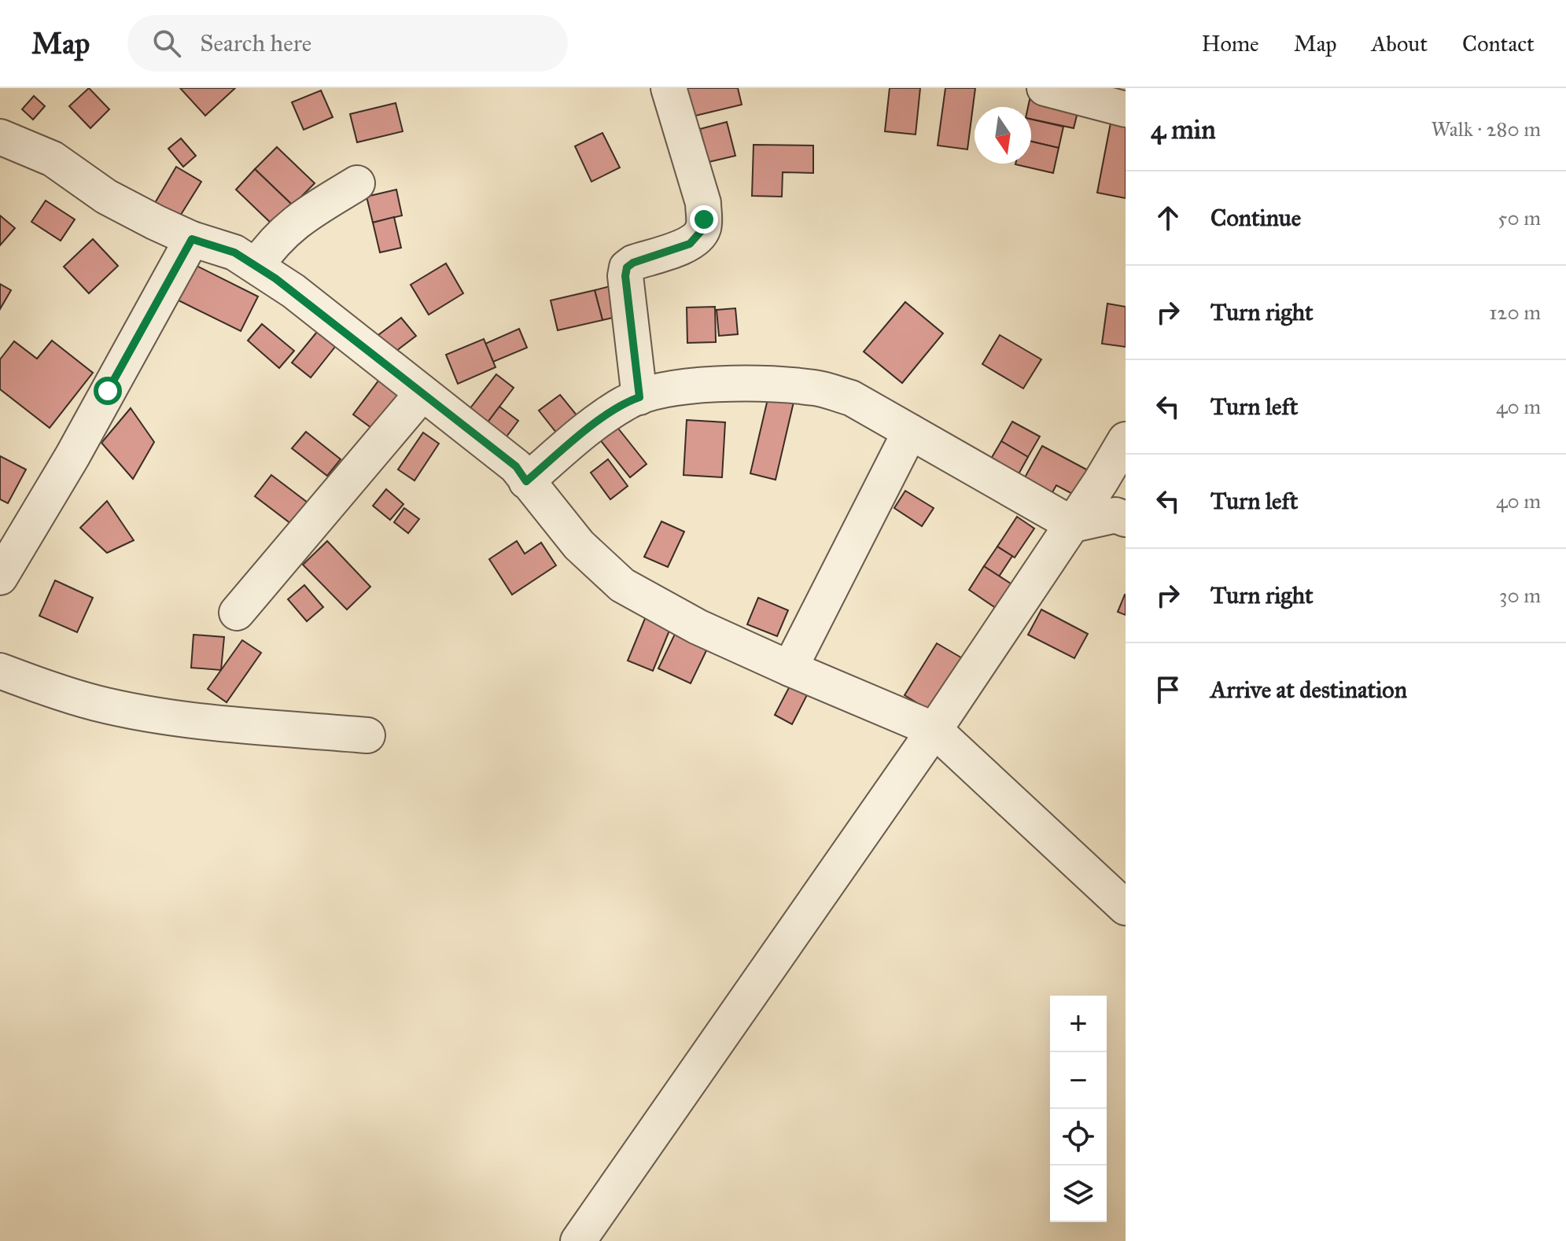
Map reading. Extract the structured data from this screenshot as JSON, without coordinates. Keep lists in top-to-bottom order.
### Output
{
  "north": "bottom",
  "page": {
    "header": "Map",
    "search": "Search here",
    "nav": [
      "Home",
      "Map",
      "About",
      "Contact"
    ],
    "heading": ["4 min", "Walk · 280 m"],
    "list": [
      ["Continue", "50 m"],
      ["Turn right", "120 m"],
      ["Turn left", "40 m"],
      ["Turn left", "40 m"],
      ["Turn right", "30 m"],
      "Arrive at destination"
    ],
    "map_buttons": ["+", "−"]
  }
}
